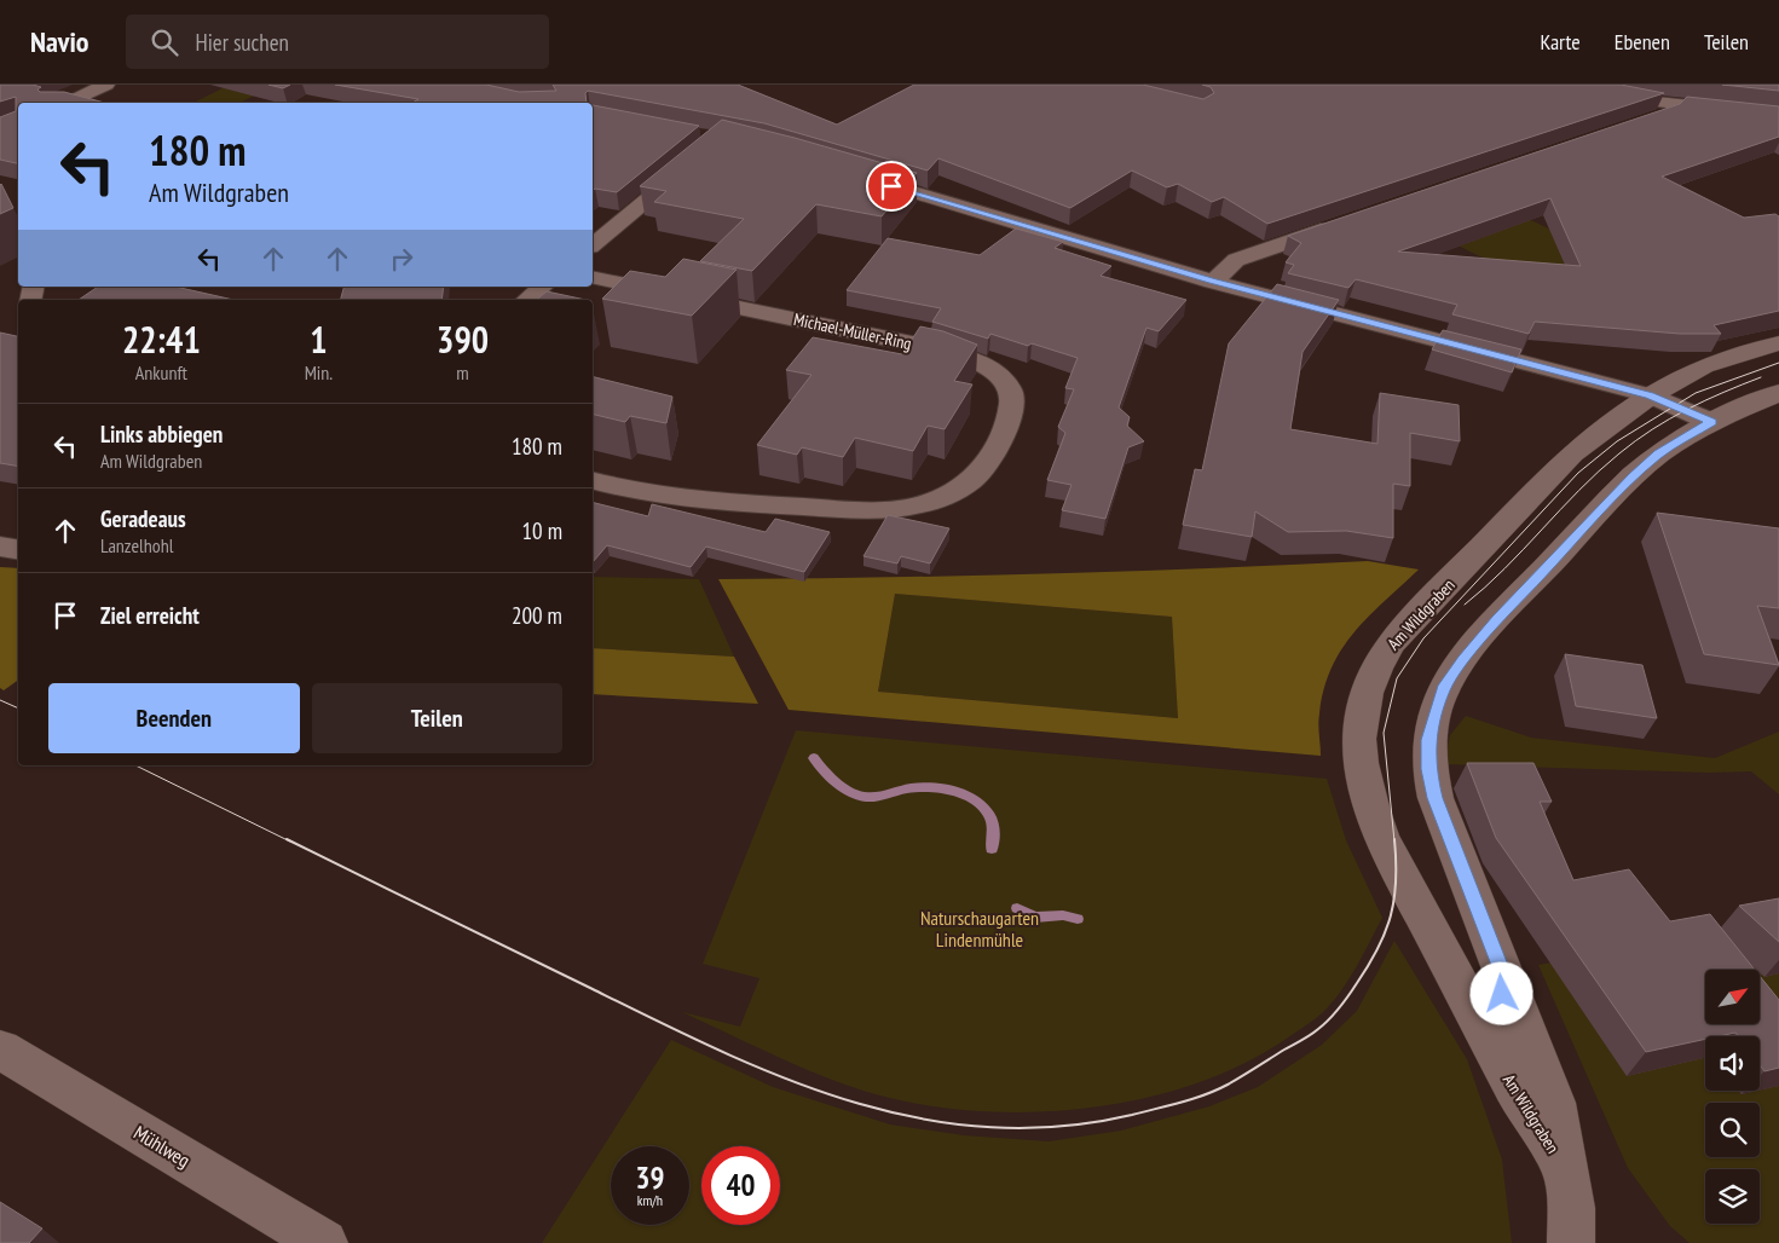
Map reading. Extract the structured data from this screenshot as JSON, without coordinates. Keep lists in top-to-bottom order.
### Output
{
  "streets": {
    "street": ["Michael-Müller-Ring", "Am Wildgraben", "Mühlweg"]
  },
  "parks": ["Naturschaugarten Lindenmühle"],
  "north": "top right",
  "page": {
    "header": "Navio",
    "search": "Hier suchen",
    "nav": ["Karte", "Ebenen", "Teilen"],
    "turn": ["180 m", "Am Wildgraben"],
    "eta": [
      "22:41",
      "Ankunft",
      "1",
      "Min.",
      "390",
      "m"
    ],
    "list": [
      {
        "name": "Links abbiegen",
        "note": "Am Wildgraben",
        "value": "180 m"
      },
      {
        "name": "Geradeaus",
        "note": "Lanzelhohl",
        "value": "10 m"
      },
      {
        "name": "Ziel erreicht",
        "value": "200 m"
      }
    ],
    "buttons": ["Beenden", "Teilen"],
    "speed": "39 km/h",
    "limit": "40"
  }
}
